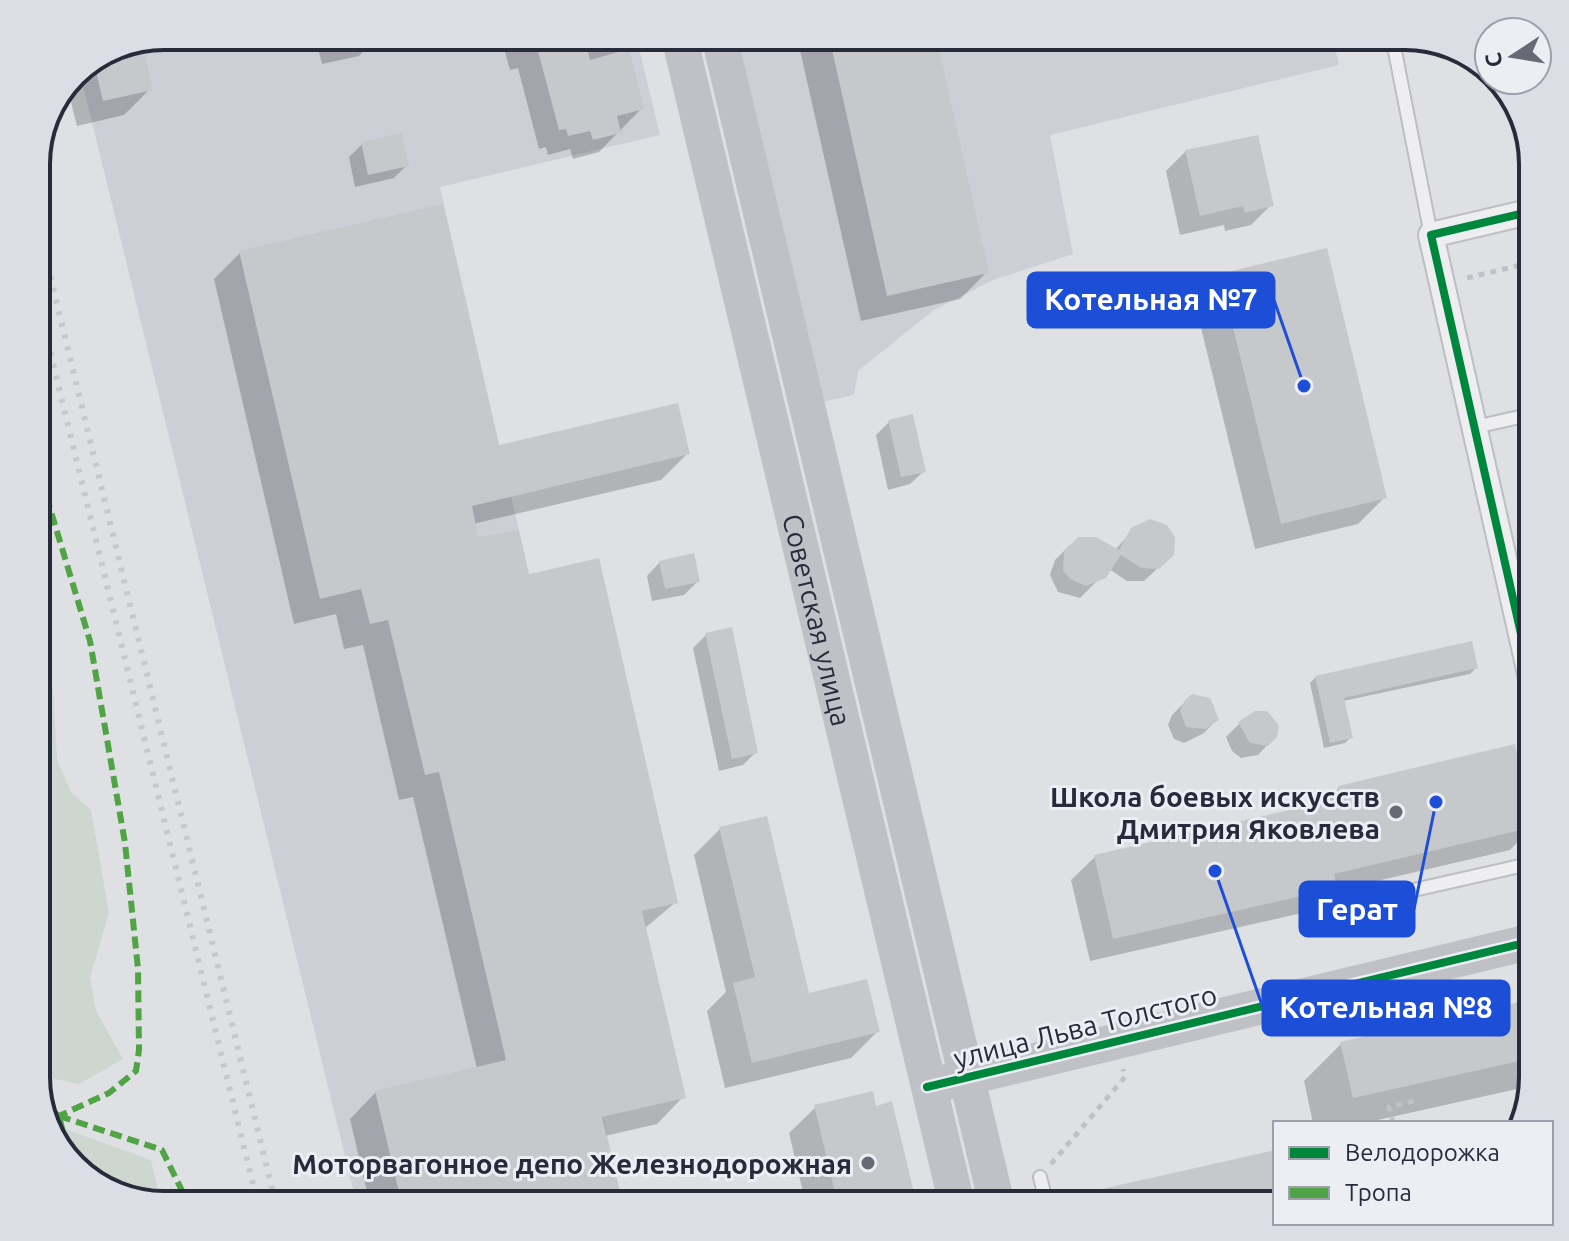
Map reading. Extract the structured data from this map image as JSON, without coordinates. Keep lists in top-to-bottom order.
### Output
{
  "streets": {
    "main road": ["Советская улица", "улица Льва Толстого"]
  },
  "crossings": [
    ["Советская улица", "улица Льва Толстого"]
  ],
  "places": [
    "Котельная №7",
    "Герат",
    "Школа боевых искусств Дмитрия Яковлева",
    "Котельная №8",
    "Моторвагонное депо Железнодорожная"
  ],
  "legend": ["Велодорожка", "Тропа"],
  "north": "left"
}
